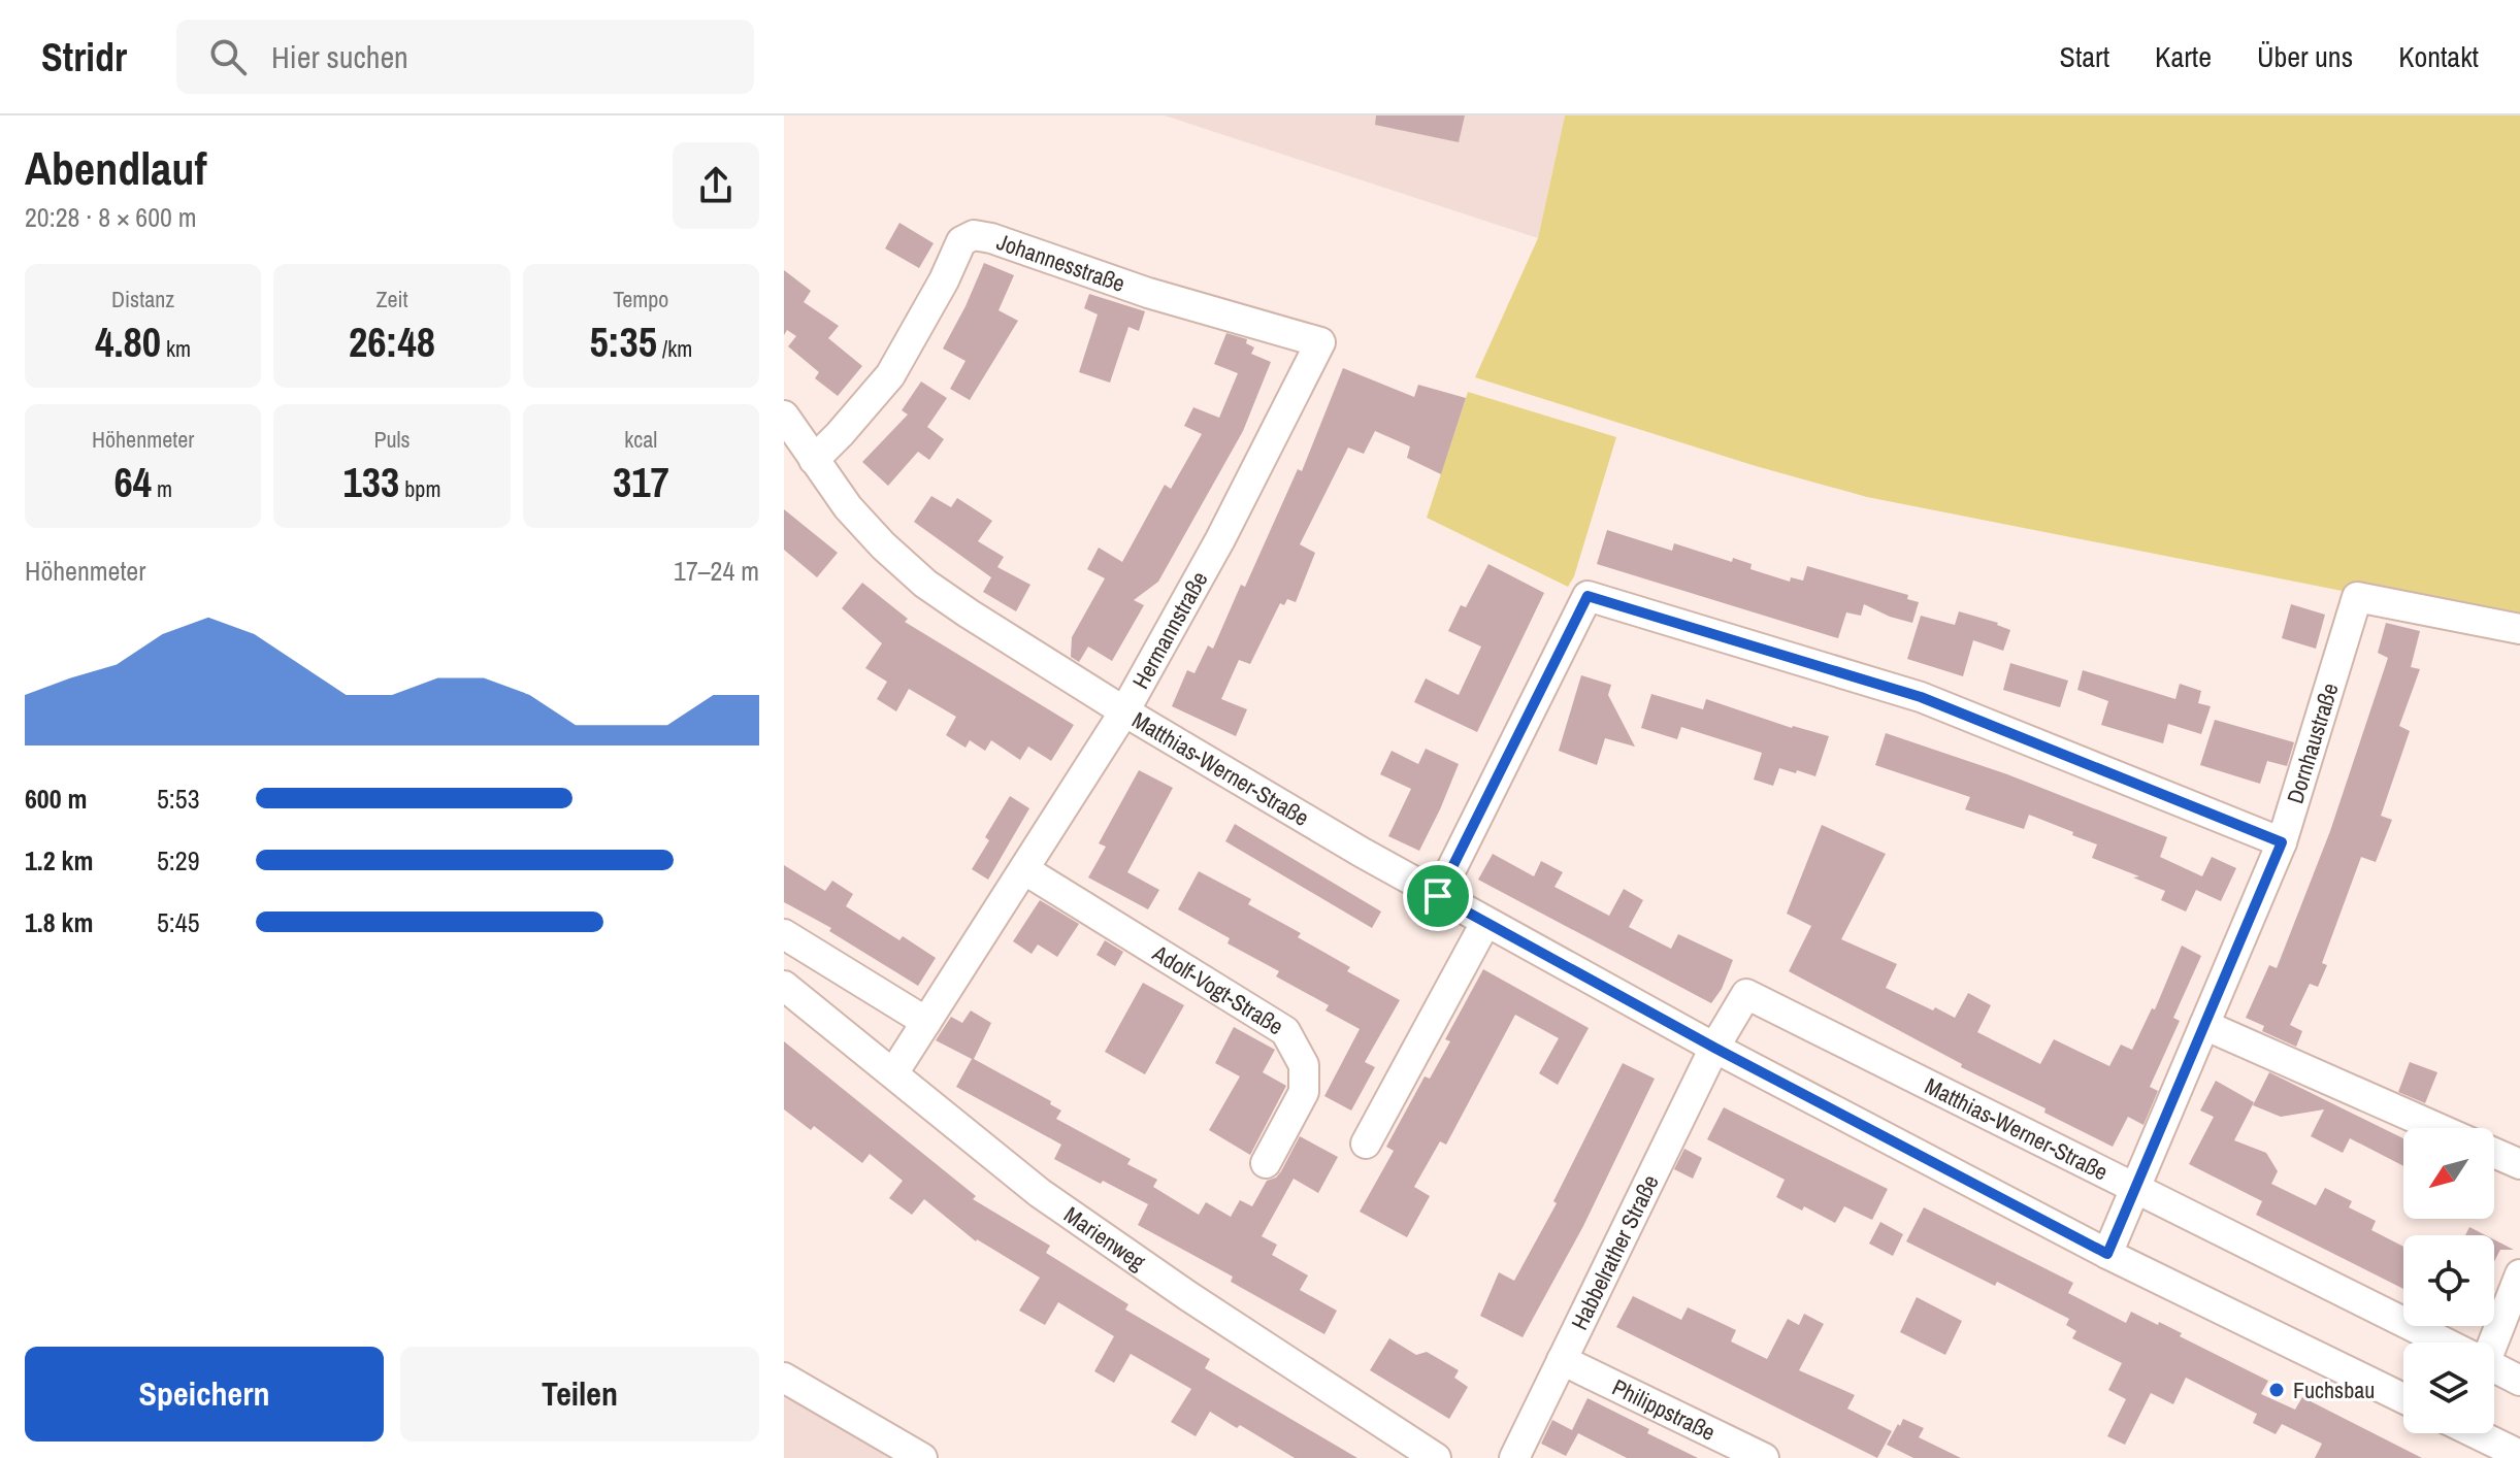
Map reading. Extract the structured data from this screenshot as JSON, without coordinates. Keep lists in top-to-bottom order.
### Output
{
  "streets": {
    "street": [
      "Johannesstraße",
      "Hermannstraße",
      "Dornhaustraße",
      "Matthias-Werner-Straße",
      "Adolf-Vogt-Straße",
      "Marienweg",
      "Habbelrather Straße",
      "Philippstraße"
    ]
  },
  "crossings": [
    ["Johannesstraße", "Hermannstraße"],
    ["Johannesstraße", "Matthias-Werner-Straße"],
    ["Hermannstraße", "Matthias-Werner-Straße"],
    ["Hermannstraße", "Adolf-Vogt-Straße"],
    ["Hermannstraße", "Marienweg"],
    ["Dornhaustraße", "Matthias-Werner-Straße"],
    ["Matthias-Werner-Straße", "Habbelrather Straße"],
    ["Habbelrather Straße", "Philippstraße"]
  ],
  "places": ["Fuchsbau"],
  "north": "bottom left",
  "page": {
    "header": "Stridr",
    "search": "Hier suchen",
    "nav": [
      "Start",
      "Karte",
      "Über uns",
      "Kontakt"
    ],
    "heading": ["Abendlauf", "20:28 · 8 × 600 m"],
    "stats": [
      ["Distanz", "4.80 km"],
      ["Zeit", "26:48"],
      ["Tempo", "5:35 /km"],
      ["Höhenmeter", "64 m"],
      ["Puls", "133 bpm"],
      ["kcal", "317"]
    ],
    "chart": ["Höhenmeter", "17–24 m"],
    "list": [
      {
        "name": "600 m",
        "note": "5:53"
      },
      {
        "name": "1.2 km",
        "note": "5:29"
      },
      {
        "name": "1.8 km",
        "note": "5:45"
      }
    ],
    "buttons": ["Speichern", "Teilen"]
  }
}
